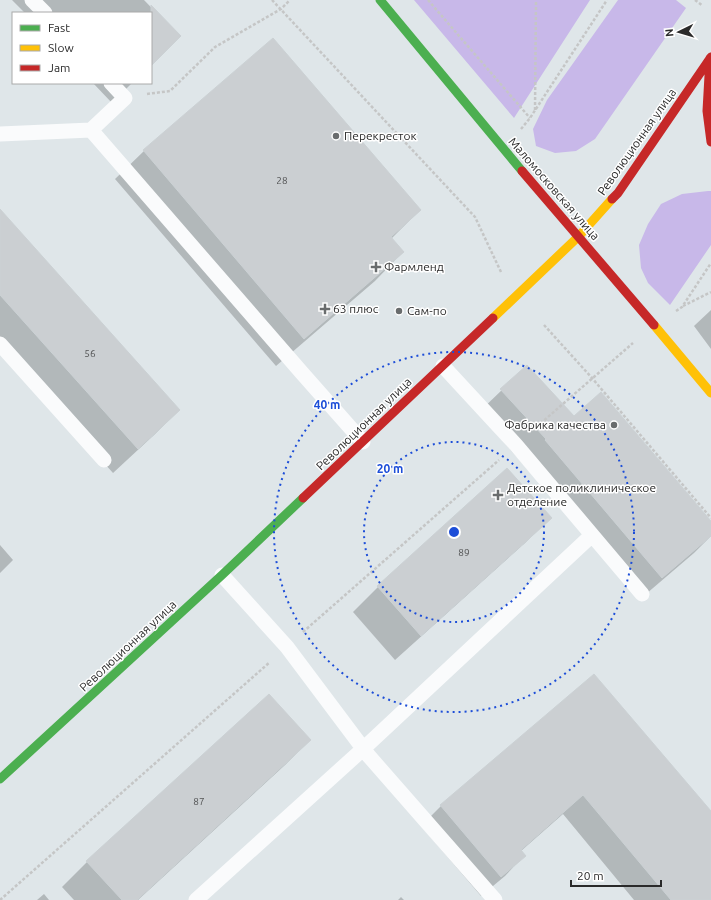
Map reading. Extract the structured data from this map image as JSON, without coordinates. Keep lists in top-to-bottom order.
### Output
{
  "streets": {
    "main road": ["Революционная улица", "Маломосковская улица"]
  },
  "crossings": [
    ["Революционная улица", "Маломосковская улица"]
  ],
  "places": {
    "other": ["Перекресток", "Сам-по", "Фабрика качества"],
    "health": ["Фармленд", "63 плюс", "Детское поликлиническое отделение"]
  },
  "house_numbers": [
    "28",
    "56",
    "89",
    "87"
  ],
  "legend": ["Fast", "Slow", "Jam"],
  "scale_bar": "20 m",
  "north": "left",
  "rings": ["40 m", "20 m"]
}
